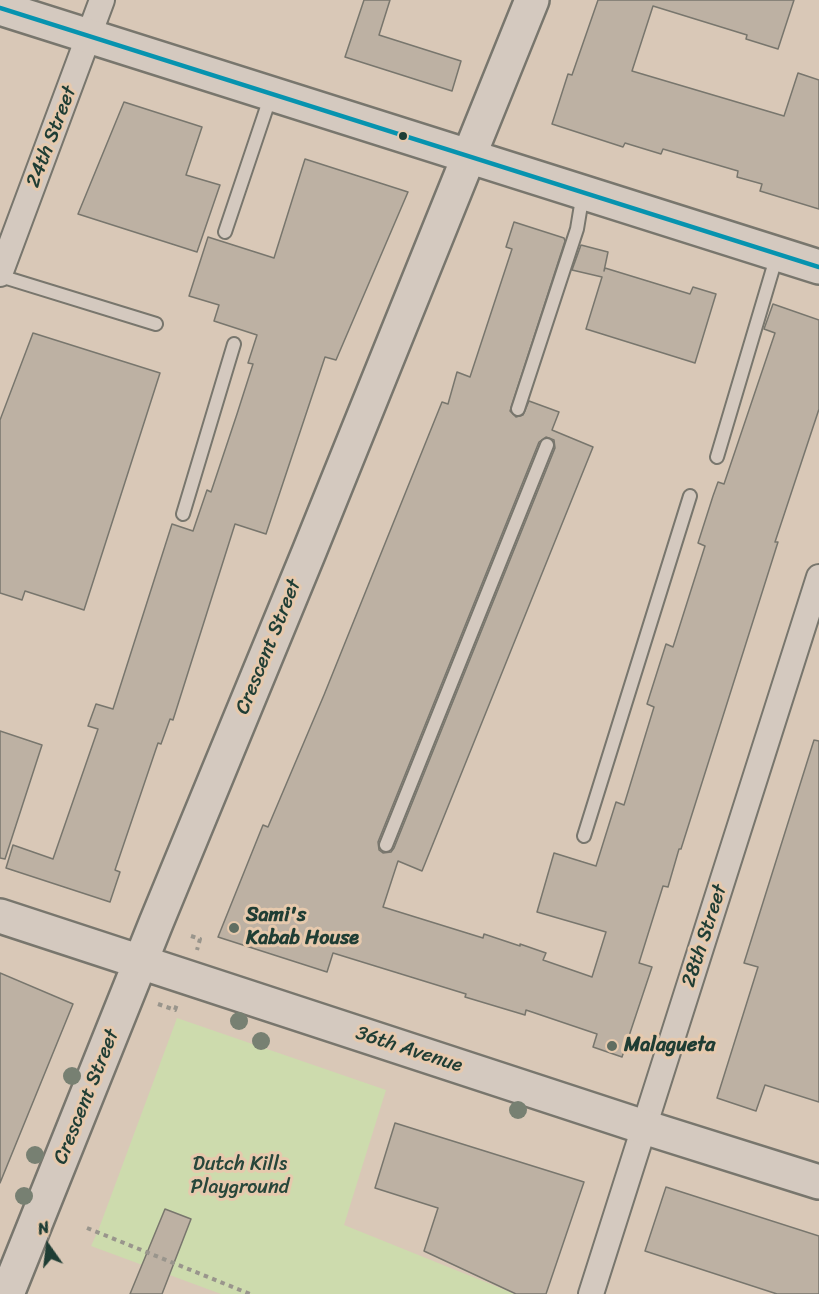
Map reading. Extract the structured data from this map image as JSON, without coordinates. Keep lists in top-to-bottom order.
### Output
{
  "streets": {
    "street": [
      "24th Street",
      "Crescent Street",
      "28th Street",
      "36th Avenue"
    ]
  },
  "crossings": [
    ["Crescent Street", "36th Avenue"],
    ["28th Street", "36th Avenue"]
  ],
  "parks": ["Dutch Kills Playground"],
  "places": ["Sami's Kabab House", "Malagueta"],
  "north": "top"
}
